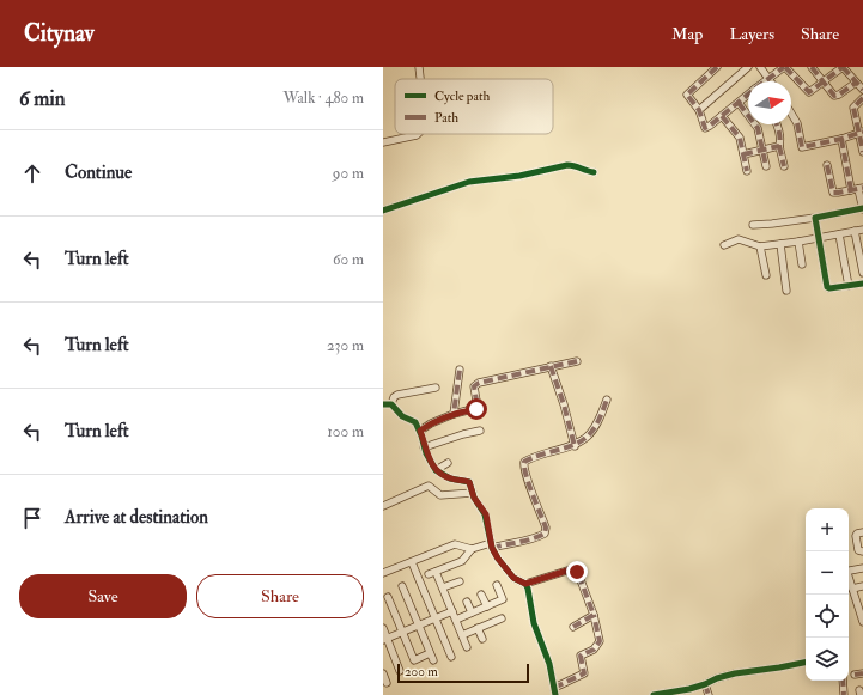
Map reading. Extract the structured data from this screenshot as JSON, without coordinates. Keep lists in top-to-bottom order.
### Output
{
  "legend": ["Cycle path", "Path"],
  "scale_bar": "200 m",
  "north": "right",
  "page": {
    "header": "Citynav",
    "nav": ["Map", "Layers", "Share"],
    "heading": ["6 min", "Walk · 480 m"],
    "list": [
      ["Continue", "90 m"],
      ["Turn left", "60 m"],
      ["Turn left", "230 m"],
      ["Turn left", "100 m"],
      "Arrive at destination"
    ],
    "map_buttons": ["+", "−"],
    "buttons": ["Save", "Share"],
    "scale": "200 m"
  }
}
